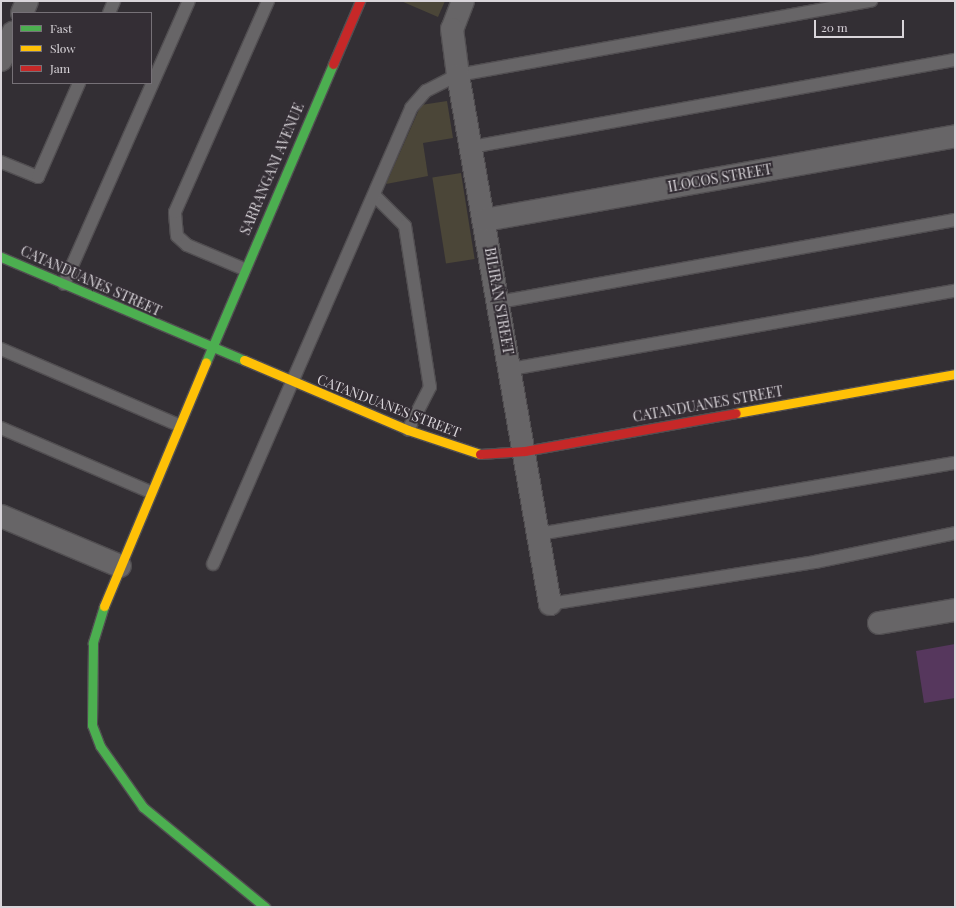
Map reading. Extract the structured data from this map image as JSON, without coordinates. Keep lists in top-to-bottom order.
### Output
{
  "streets": {
    "street": [
      "SARRANGANI AVENUE",
      "ILOCOS STREET",
      "CATANDUANES STREET",
      "BILIRAN STREET"
    ]
  },
  "crossings": [
    ["SARRANGANI AVENUE", "CATANDUANES STREET"],
    ["ILOCOS STREET", "BILIRAN STREET"],
    ["CATANDUANES STREET", "BILIRAN STREET"]
  ],
  "legend": ["Fast", "Slow", "Jam"],
  "scale_bar": "20 m"
}
